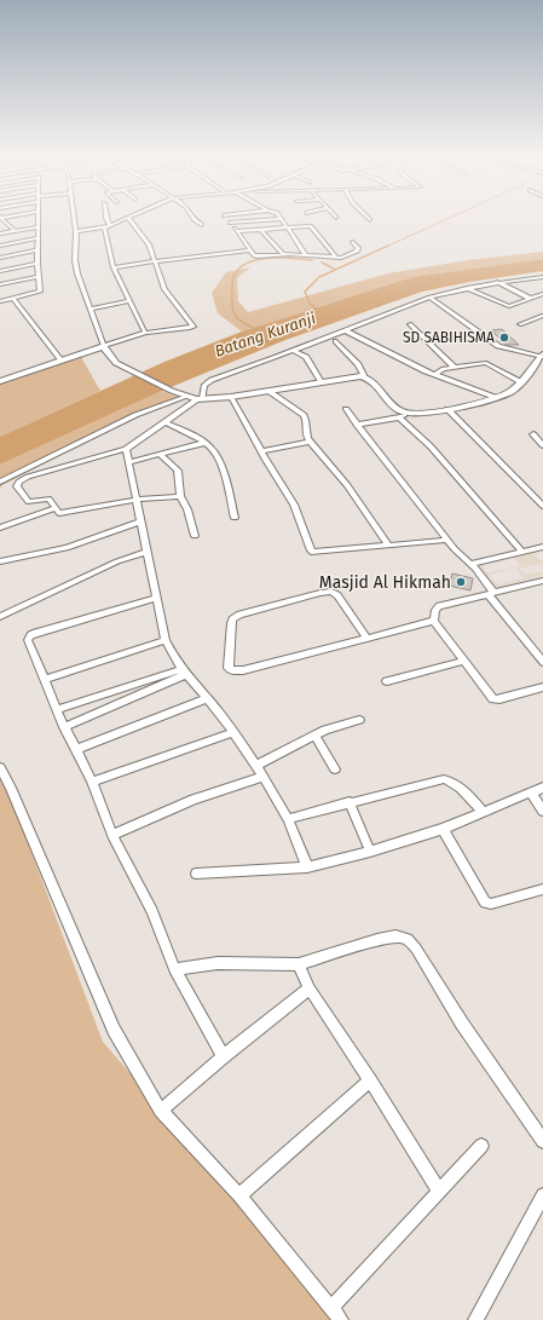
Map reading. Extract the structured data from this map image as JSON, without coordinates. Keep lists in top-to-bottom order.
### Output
{
  "water": ["Batang Kuranji"],
  "places": ["SD SABIHISMA", "Masjid Al Hikmah"]
}
